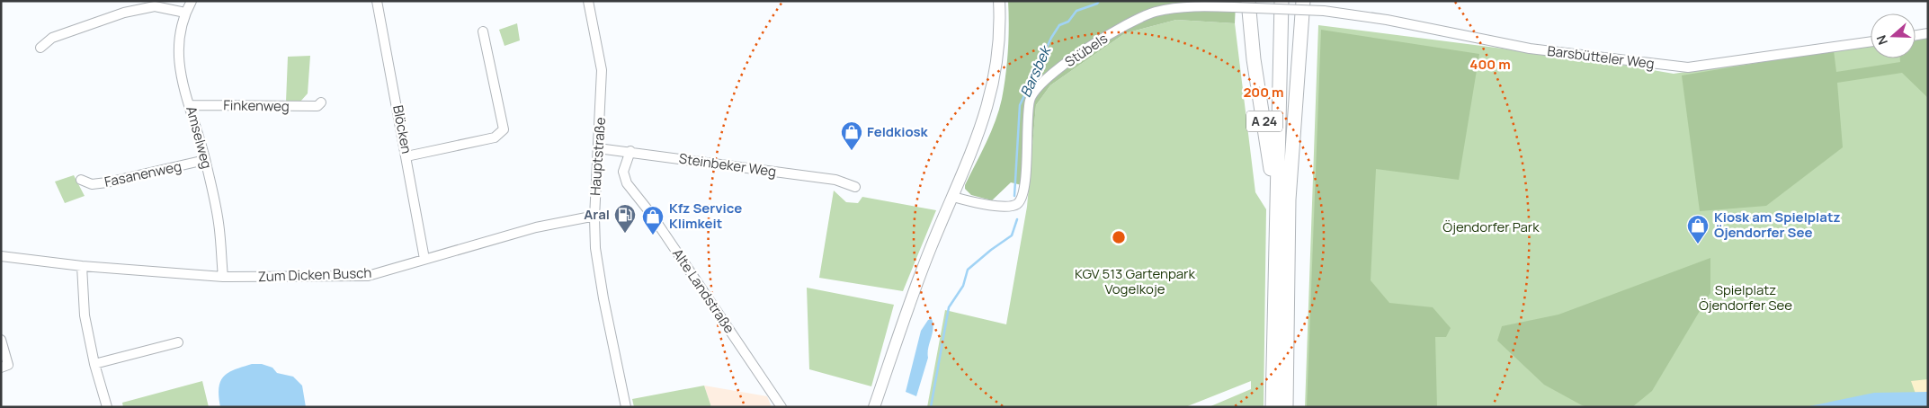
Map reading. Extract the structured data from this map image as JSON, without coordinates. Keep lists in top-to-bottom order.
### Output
{
  "streets": {
    "highway": ["A 24"],
    "street": [
      "Stübels",
      "Barsbütteler Weg",
      "Finkenweg",
      "Blöcken",
      "Amselweg",
      "Hauptstraße",
      "Steinbeker Weg",
      "Fasanenweg",
      "Zum Dicken Busch",
      "Alte Landstraße"
    ]
  },
  "crossings": [
    ["Stübels", "Barsbütteler Weg"],
    ["Finkenweg", "Amselweg"],
    ["Blöcken", "Zum Dicken Busch"],
    ["Amselweg", "Fasanenweg"],
    ["Amselweg", "Zum Dicken Busch"],
    ["Hauptstraße", "Steinbeker Weg"],
    ["Hauptstraße", "Zum Dicken Busch"],
    ["Steinbeker Weg", "Alte Landstraße"]
  ],
  "water": ["Barsbek"],
  "parks": ["Öjendorfer Park", "KGV 513 Gartenpark Vogelkoje", "Spielplatz Öjendorfer See"],
  "places": {
    "shop": ["Feldkiosk", "Kfz Service Klimkeit", "Kiosk am Spielplatz Öjendorfer See"],
    "fuel station": ["Aral"]
  },
  "north": "left",
  "rings": ["400 m", "200 m"]
}
